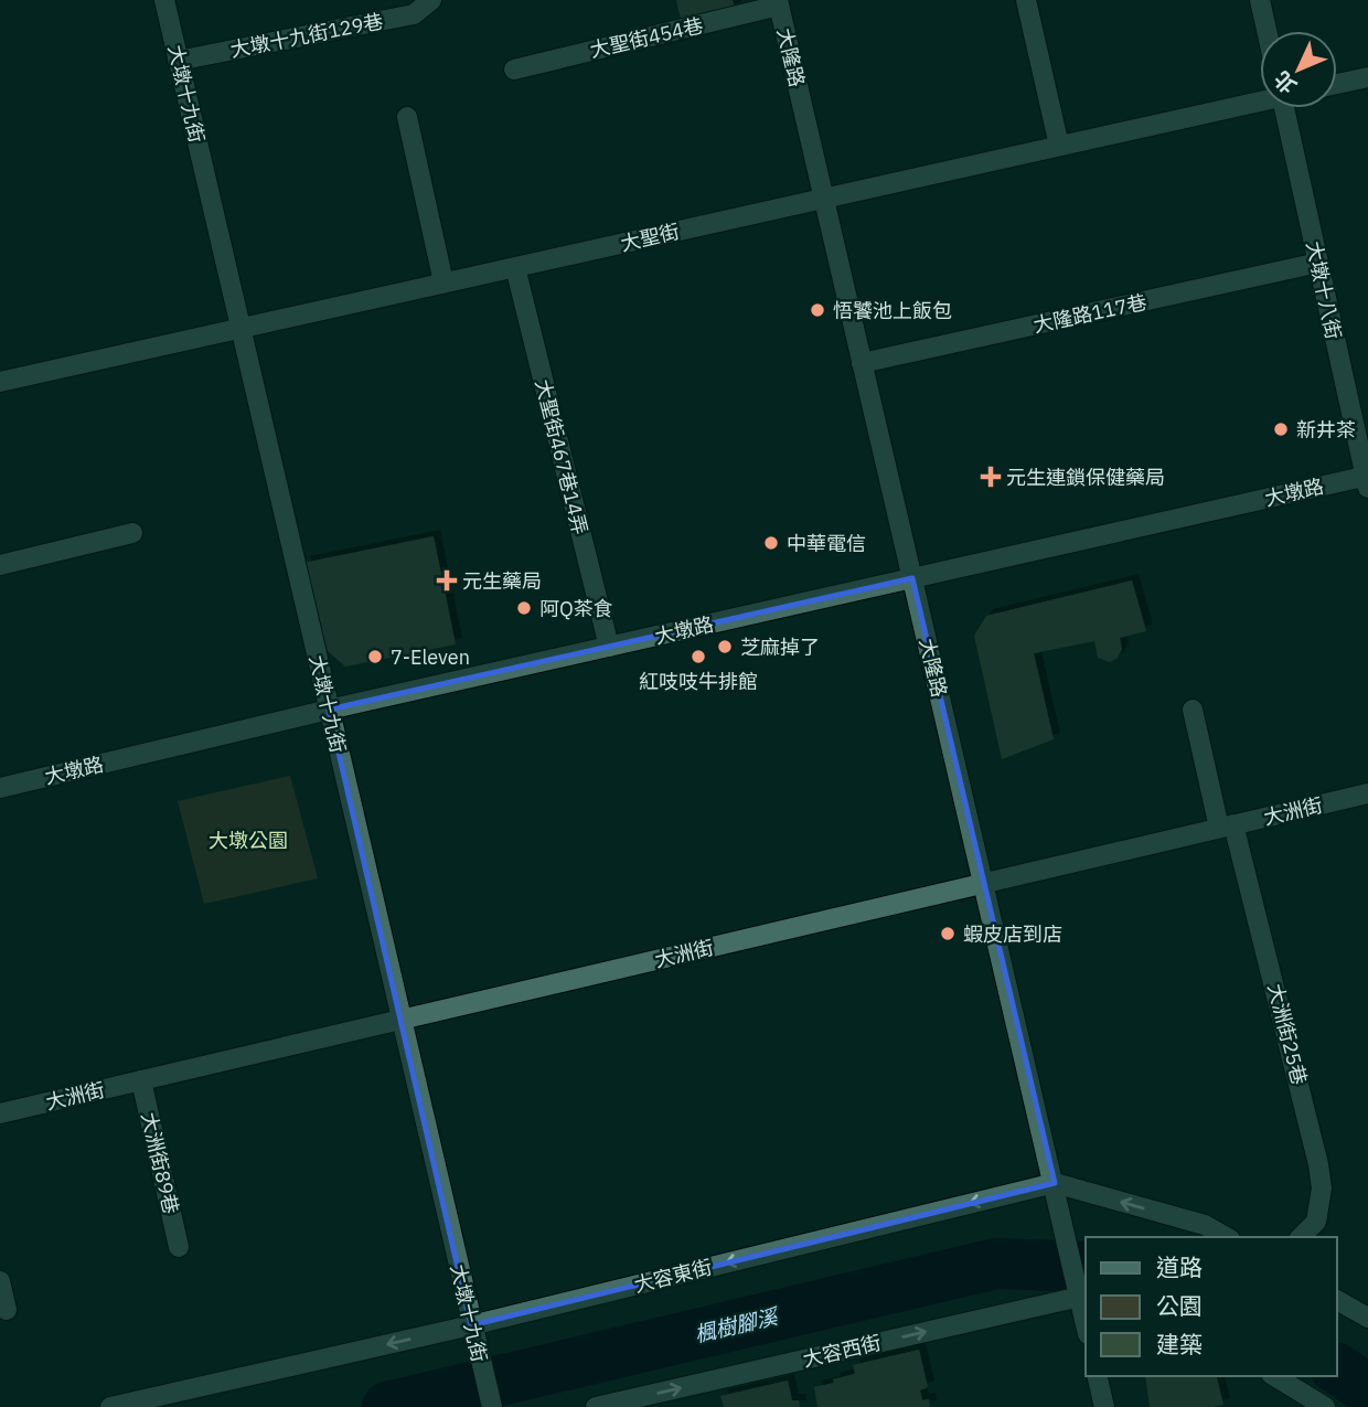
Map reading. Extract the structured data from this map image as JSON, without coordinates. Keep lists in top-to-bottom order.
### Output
{
  "streets": {
    "street": [
      "大墩十九街129巷",
      "大聖街454巷",
      "大隆路",
      "大墩十九街",
      "大聖街",
      "大墩十八街",
      "大隆路117巷",
      "大聖街467巷14弄",
      "大墩路",
      "大洲街",
      "大洲街25巷",
      "大洲街89巷",
      "大容東街",
      "大容西街"
    ]
  },
  "crossings": [
    ["大墩十九街129巷", "大墩十九街"],
    ["大聖街454巷", "大隆路"],
    ["大隆路", "大聖街"],
    ["大隆路", "大隆路117巷"],
    ["大隆路", "大墩路"],
    ["大隆路", "大洲街"],
    ["大隆路", "大容東街"],
    ["大隆路", "大容西街"],
    ["大墩十九街", "大聖街"],
    ["大墩十九街", "大墩路"],
    ["大墩十九街", "大洲街"],
    ["大墩十九街", "大容東街"],
    ["大聖街", "大聖街467巷14弄"],
    ["大墩十八街", "大隆路117巷"],
    ["大墩十八街", "大墩路"],
    ["大聖街467巷14弄", "大墩路"],
    ["大洲街", "大洲街25巷"],
    ["大洲街", "大洲街89巷"]
  ],
  "one_way": ["大容東街", "大容西街"],
  "water": ["楓樹腳溪"],
  "parks": ["大墩公園"],
  "places": {
    "other": [
      "悟饕池上飯包",
      "新井茶",
      "中華電信",
      "阿Q茶食",
      "芝麻掉了",
      "7-Eleven",
      "紅吱吱牛排館",
      "蝦皮店到店"
    ],
    "health": ["元生連鎖保健藥局", "元生藥局"]
  },
  "legend": ["道路", "公園", "建築"],
  "north": "bottom left"
}
